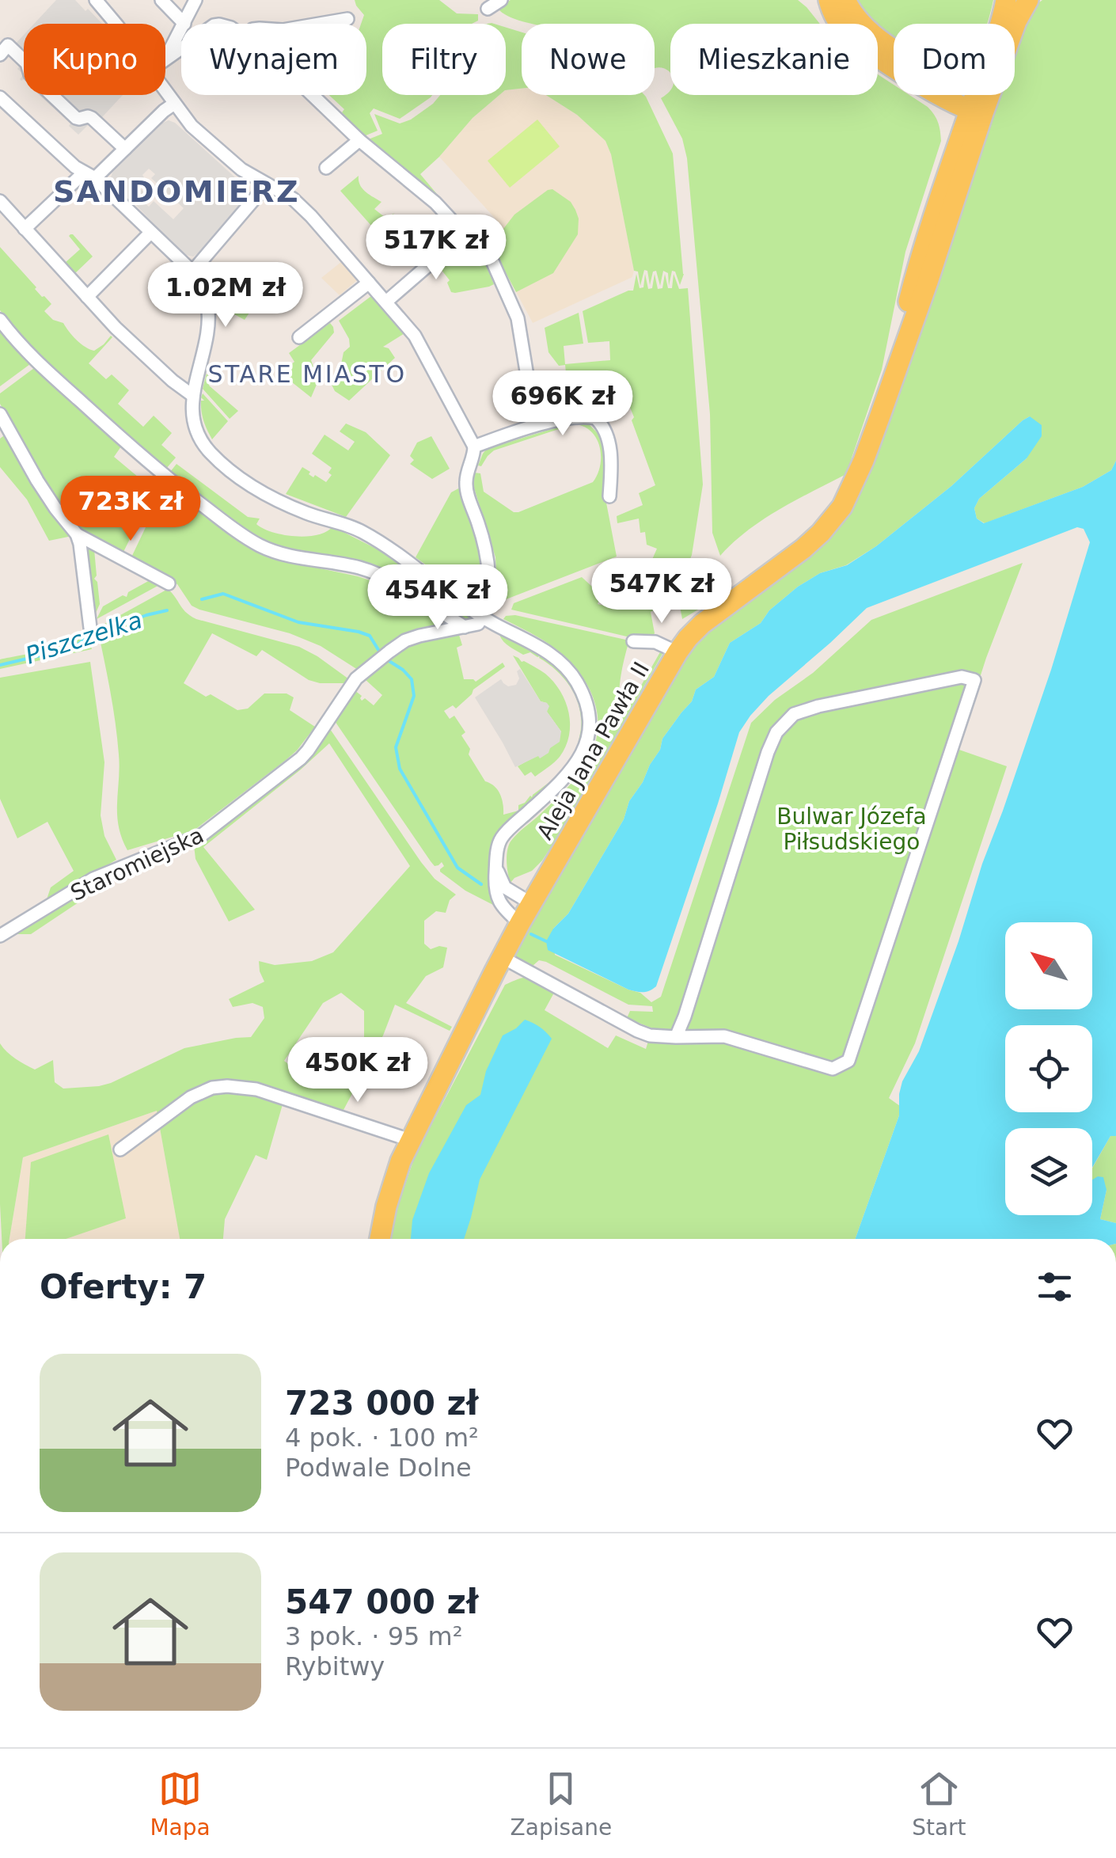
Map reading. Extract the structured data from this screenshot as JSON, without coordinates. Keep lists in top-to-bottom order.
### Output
{
  "streets": {
    "main road": ["Aleja Jana Pawła II"],
    "street": ["Staromiejska"]
  },
  "districts": ["SANDOMIERZ", "STARE MIASTO"],
  "water": ["Piszczelka"],
  "parks": ["Bulwar Józefa Piłsudskiego"],
  "north": "top left",
  "page": {
    "chip": [
      "Kupno",
      "Wynajem",
      "Filtry",
      "Nowe",
      "Mieszkanie",
      "Dom"
    ],
    "price": [
      "517K zł",
      "1.02M zł",
      "696K zł",
      "723K zł",
      "547K zł",
      "454K zł",
      "450K zł"
    ],
    "heading": "Oferty: 7",
    "list": [
      {
        "name": "723 000 zł",
        "note": "4 pok. · 100 m² · Podwale Dolne"
      },
      {
        "name": "547 000 zł",
        "note": "3 pok. · 95 m² · Rybitwy"
      }
    ],
    "tabs": ["Mapa", "Zapisane", "Start"]
  }
}
